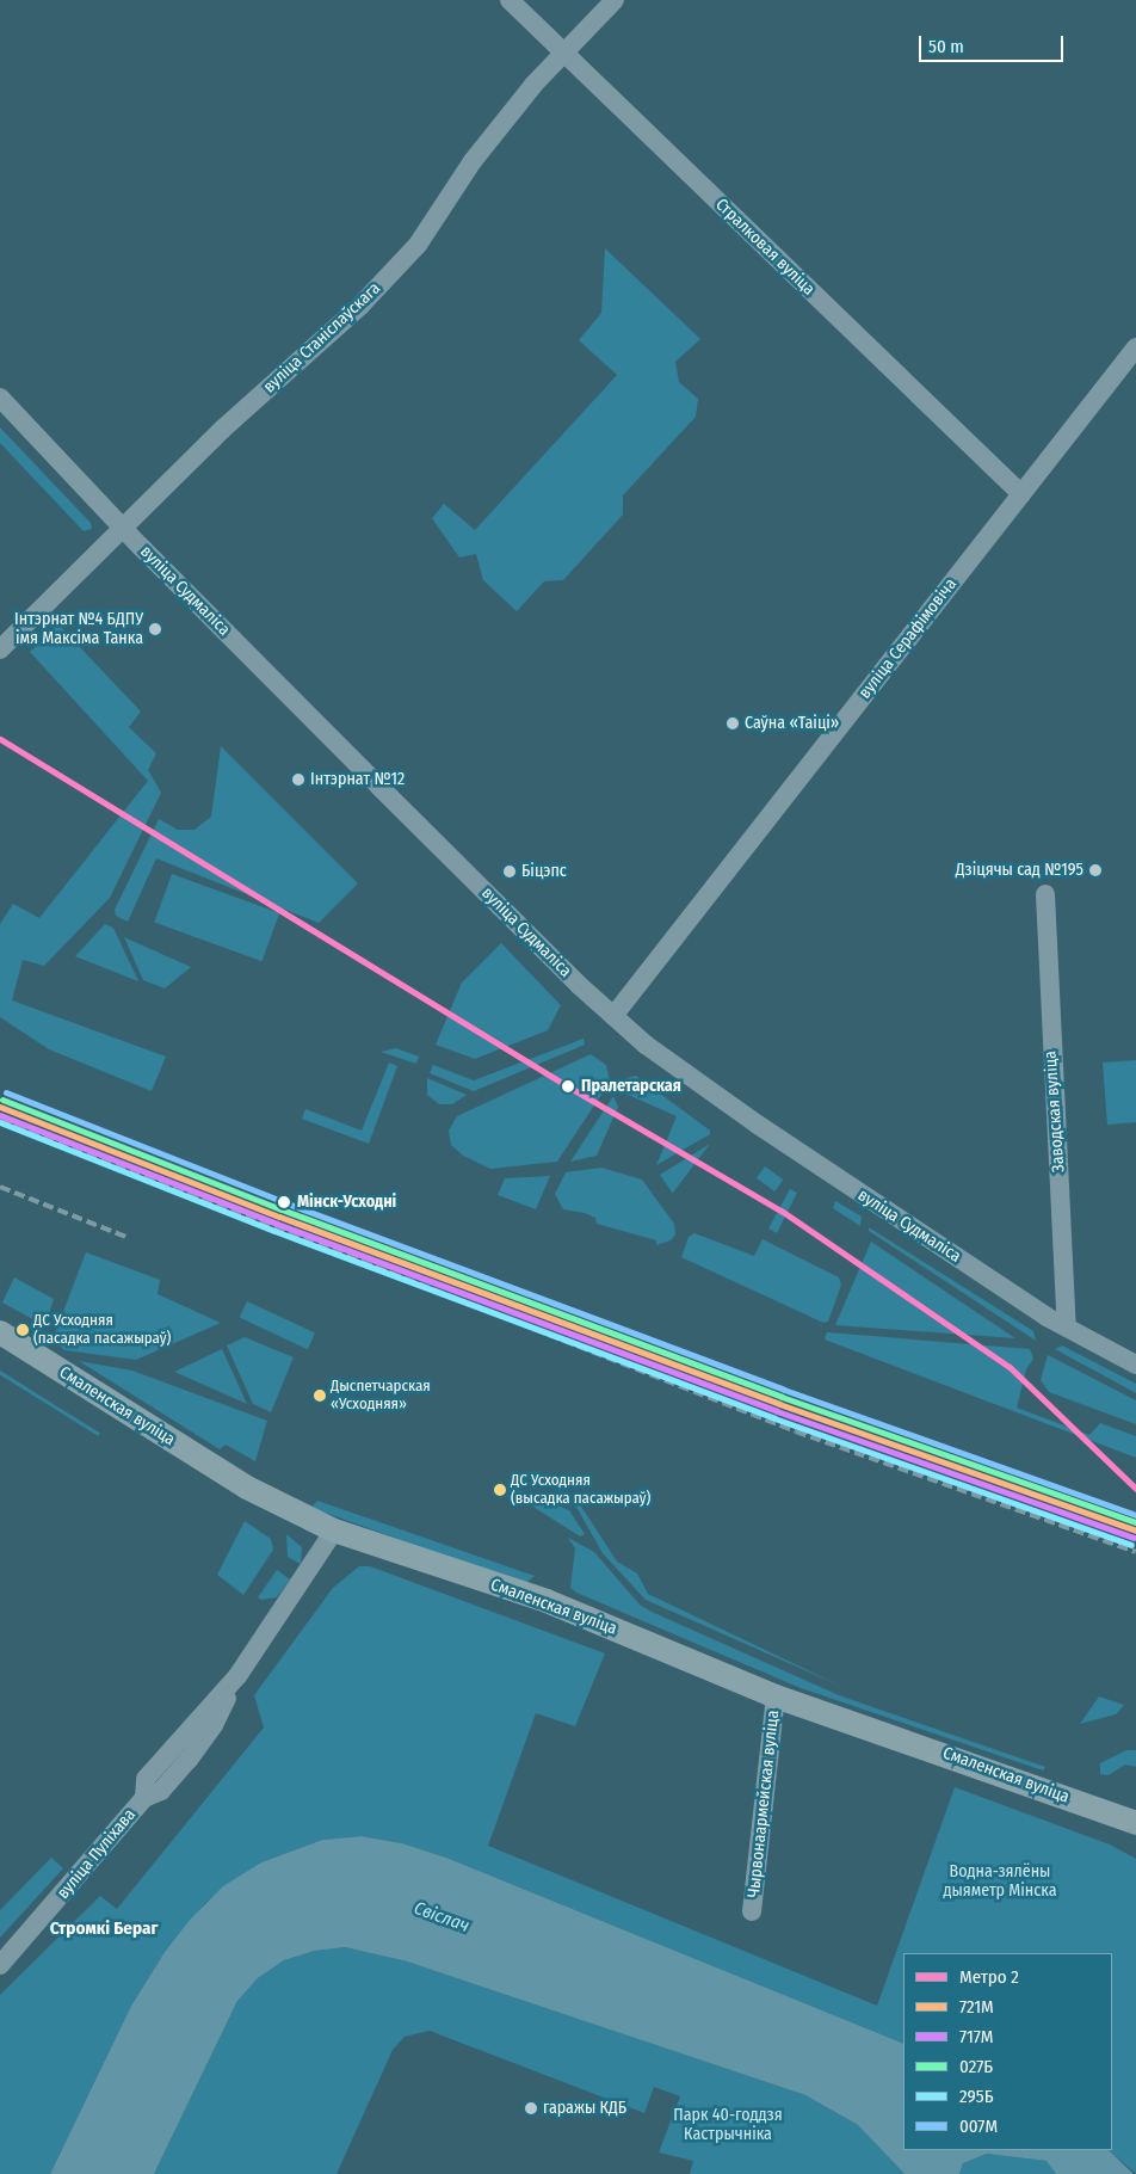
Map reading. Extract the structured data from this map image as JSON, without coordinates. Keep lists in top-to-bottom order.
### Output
{
  "streets": {
    "main road": ["Смаленская вуліца"],
    "street": [
      "Стралковая вуліца",
      "вуліца Станіслаўскага",
      "вуліца Судмаліса",
      "вуліца Серафімовіча",
      "Заводская вуліца",
      "Чырвонаармейская вуліца",
      "вуліца Пуліхава"
    ]
  },
  "crossings": [
    ["Стралковая вуліца", "вуліца Станіслаўскага"],
    ["Стралковая вуліца", "вуліца Серафімовіча"],
    ["вуліца Станіслаўскага", "вуліца Судмаліса"],
    ["вуліца Судмаліса", "вуліца Серафімовіча"],
    ["вуліца Судмаліса", "Заводская вуліца"],
    ["Смаленская вуліца", "Чырвонаармейская вуліца"],
    ["Смаленская вуліца", "вуліца Пуліхава"]
  ],
  "districts": ["Стромкі Бераг"],
  "water": ["Свіслач"],
  "parks": ["Водна-зялёны дыяметр Мінска", "Парк 40-годдзя Кастрычніка"],
  "places": [
    "Інтэрнат №4 БДПУ імя Максіма Танка",
    "Саўна «Таіці»",
    "Інтэрнат №12",
    "Дзіцячы сад №195",
    "Біцэпс",
    "Пралетарская",
    "Мінск-Усходні",
    "ДС Усходняя (пасадка пасажыраў)",
    "Дыспетчарская «Усходняя»",
    "ДС Усходняя (высадка пасажыраў)",
    "гаражы КДБ"
  ],
  "lines": [
    "metro line 2",
    "transit line 007М",
    "transit line 027Б",
    "transit line 721М",
    "transit line 717М",
    "transit line 295Б"
  ],
  "legend": [
    "Метро 2",
    "721М",
    "717М",
    "027Б",
    "295Б",
    "007М"
  ],
  "scale_bar": "50 m"
}
